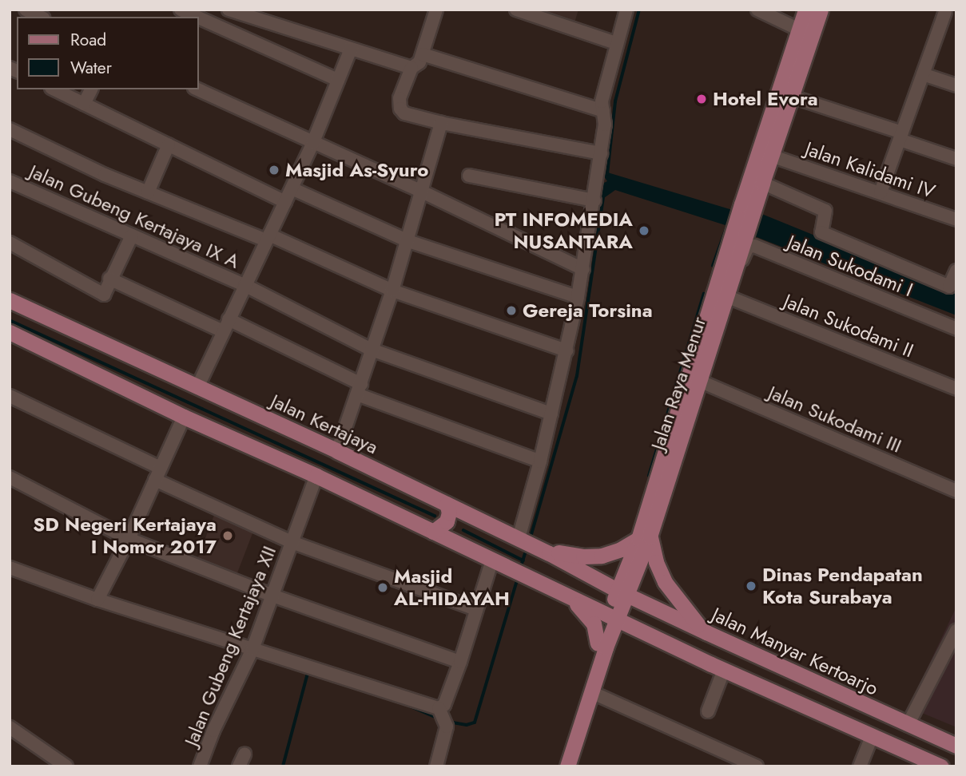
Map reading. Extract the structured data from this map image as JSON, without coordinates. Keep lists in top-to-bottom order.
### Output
{
  "streets": {
    "main road": ["Jalan Raya Menur", "Jalan Kertajaya", "Jalan Manyar Kertoarjo"],
    "street": [
      "Jalan Kalidami IV",
      "Jalan Gubeng Kertajaya IX A",
      "Jalan Sukodami I",
      "Jalan Sukodami II",
      "Jalan Sukodami III",
      "Jalan Gubeng Kertajaya XII"
    ]
  },
  "crossings": [
    ["Jalan Kalidami IV", "Jalan Raya Menur"],
    ["Jalan Sukodami I", "Jalan Raya Menur"],
    ["Jalan Sukodami II", "Jalan Raya Menur"],
    ["Jalan Raya Menur", "Jalan Sukodami III"],
    ["Jalan Raya Menur", "Jalan Kertajaya"],
    ["Jalan Raya Menur", "Jalan Manyar Kertoarjo"],
    ["Jalan Kertajaya", "Jalan Manyar Kertoarjo"]
  ],
  "places": [
    "Hotel Evora",
    "Masjid As-Syuro",
    "PT INFOMEDIA NUSANTARA",
    "Gereja Torsina",
    "SD Negeri Kertajaya I Nomor 2017",
    "Dinas Pendapatan Kota Surabaya",
    "Masjid AL-HIDAYAH"
  ],
  "legend": ["Road", "Water"]
}
